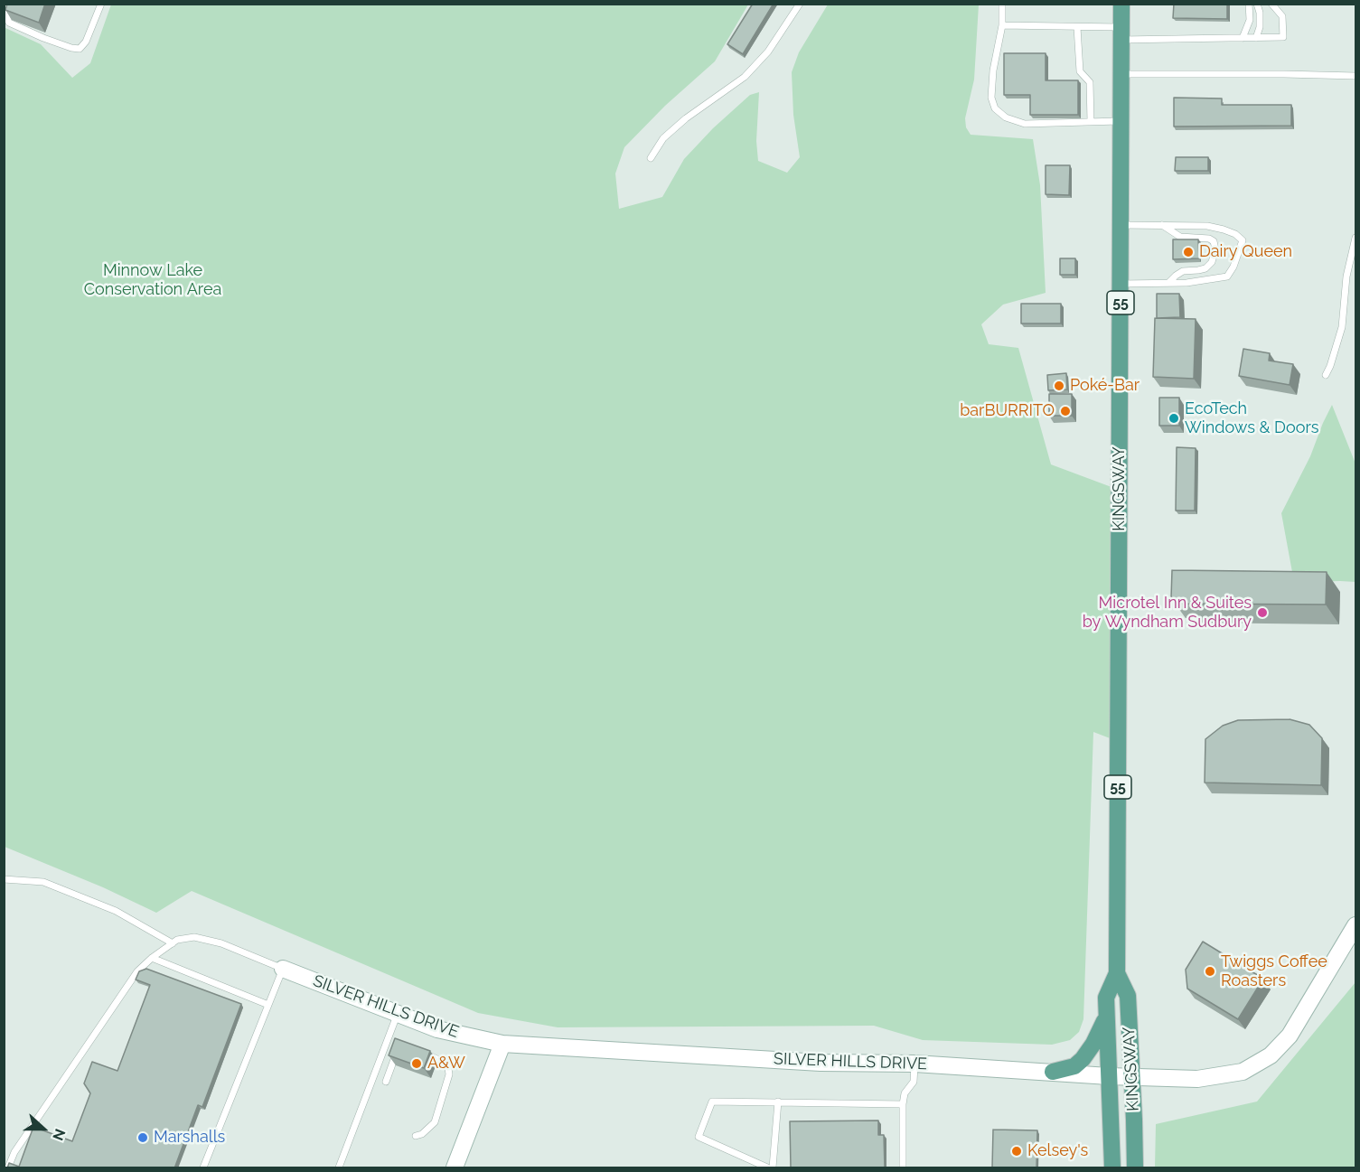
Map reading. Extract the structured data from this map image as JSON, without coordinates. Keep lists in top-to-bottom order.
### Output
{
  "streets": {
    "main road": ["55", "KINGSWAY"],
    "street": ["SILVER HILLS DRIVE"]
  },
  "crossings": [
    ["KINGSWAY", "SILVER HILLS DRIVE"]
  ],
  "parks": ["Minnow Lake Conservation Area"],
  "places": [
    "Dairy Queen",
    "Poké-Bar",
    "barBURRITO",
    "EcoTech Windows & Doors",
    "Microtel Inn & Suites by Wyndham Sudbury",
    "Twiggs Coffee Roasters",
    "A&W",
    "Marshalls",
    "Kelsey's"
  ],
  "north": "right"
}
